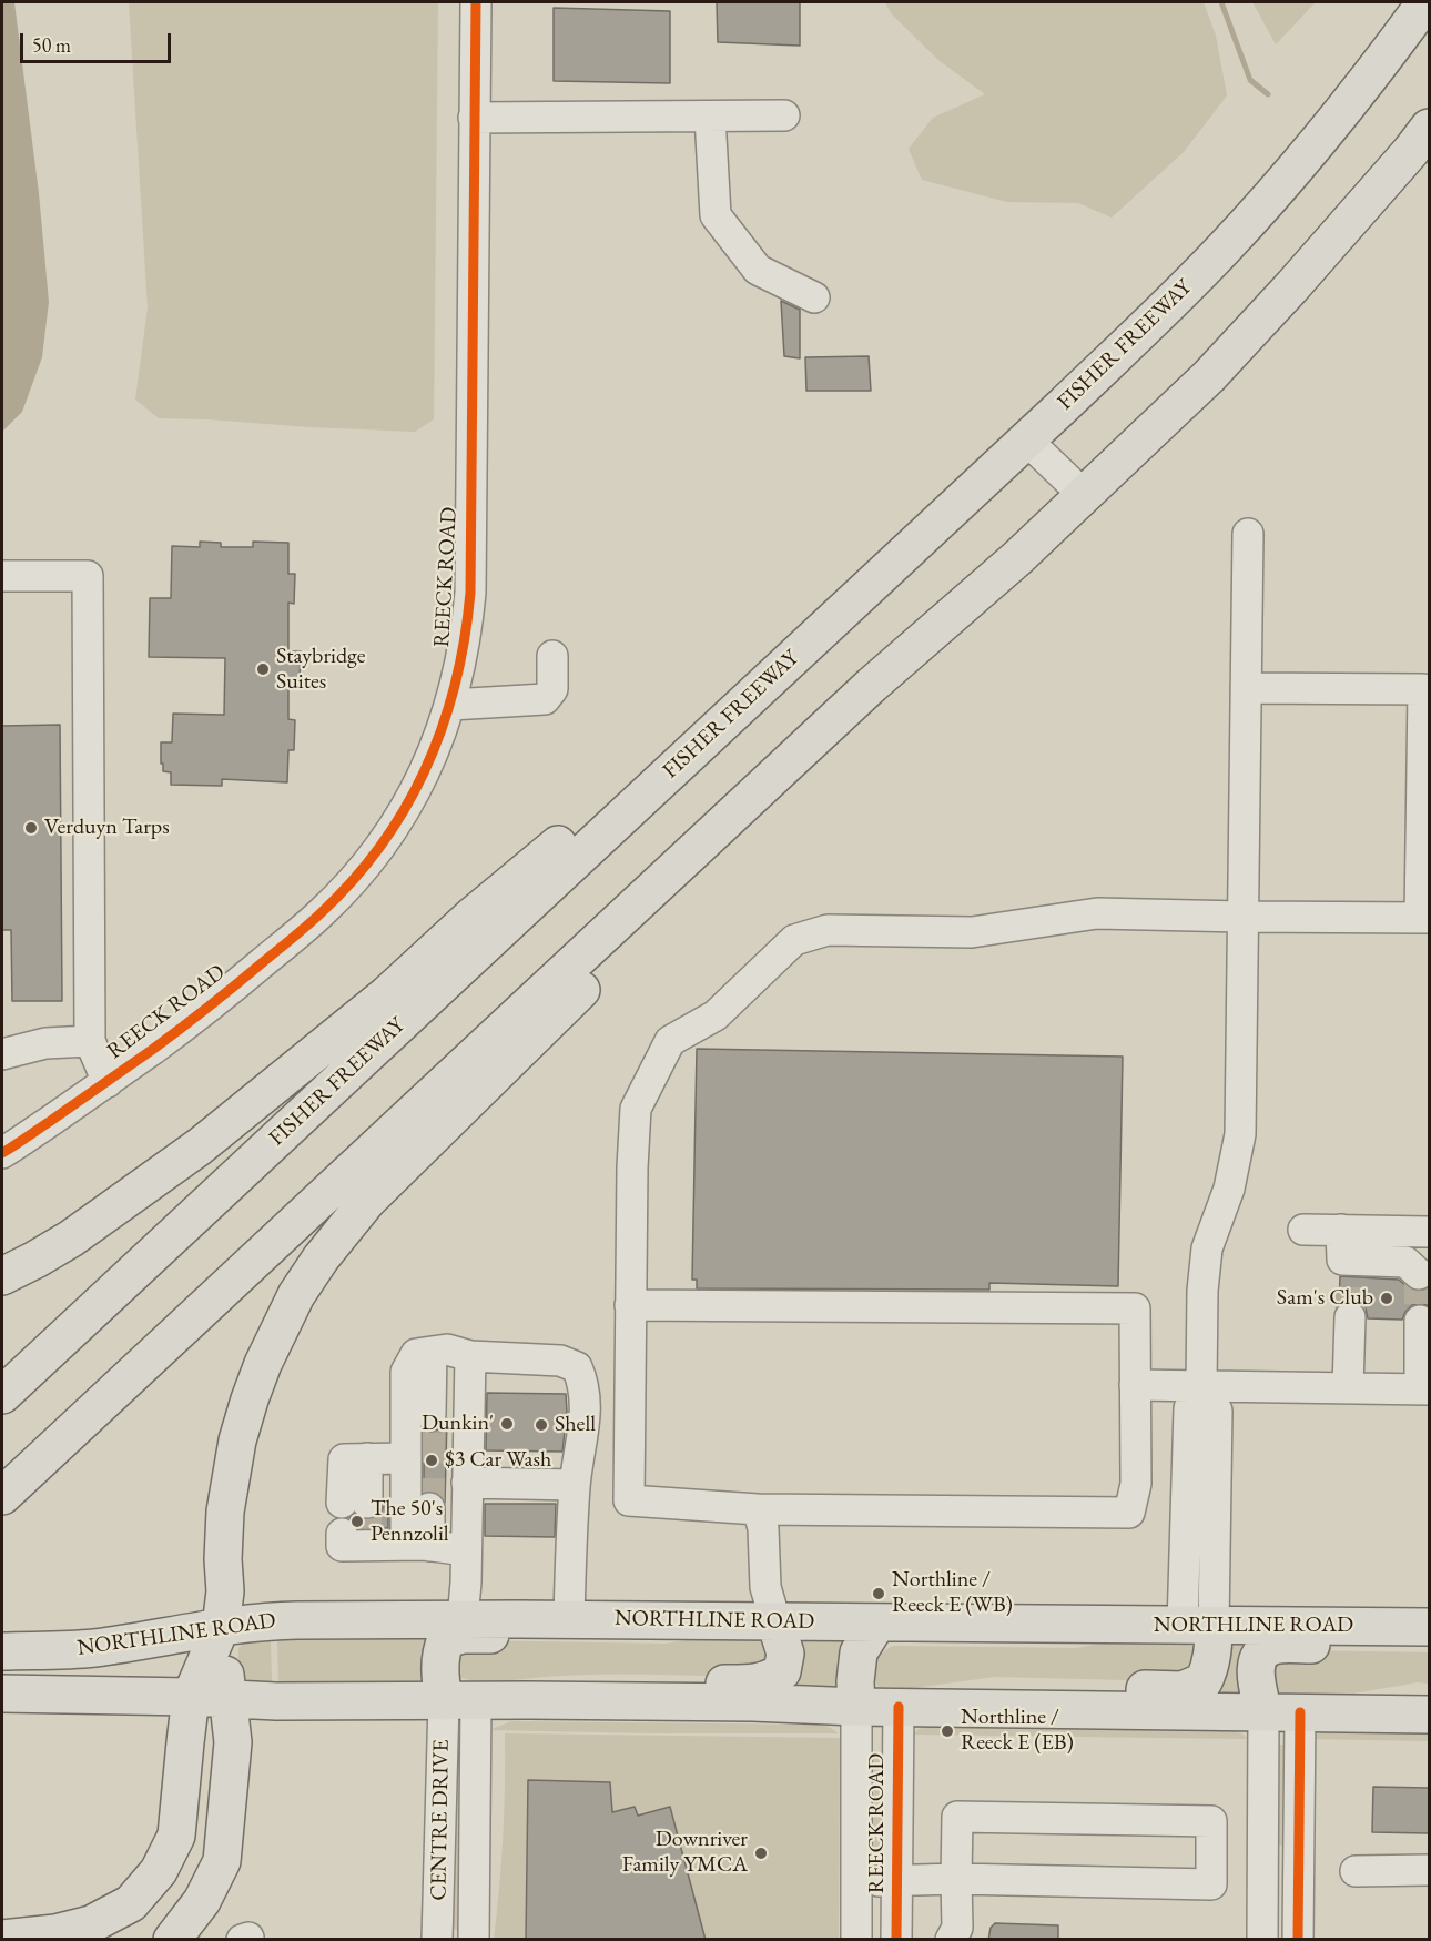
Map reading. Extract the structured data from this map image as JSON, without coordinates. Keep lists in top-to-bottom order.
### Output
{
  "streets": {
    "main road": ["FISHER FREEWAY", "NORTHLINE ROAD"],
    "street": ["REECK ROAD", "CENTRE DRIVE"]
  },
  "places": [
    "Staybridge Suites",
    "Verduyn Tarps",
    "Sam's Club",
    "Dunkin'",
    "Shell",
    "$3 Car Wash",
    "The 50's Pennzolil",
    "Northline / Reeck E (WB)",
    "Northline / Reeck E (EB)",
    "Downriver Family YMCA"
  ],
  "scale_bar": "50 m"
}
